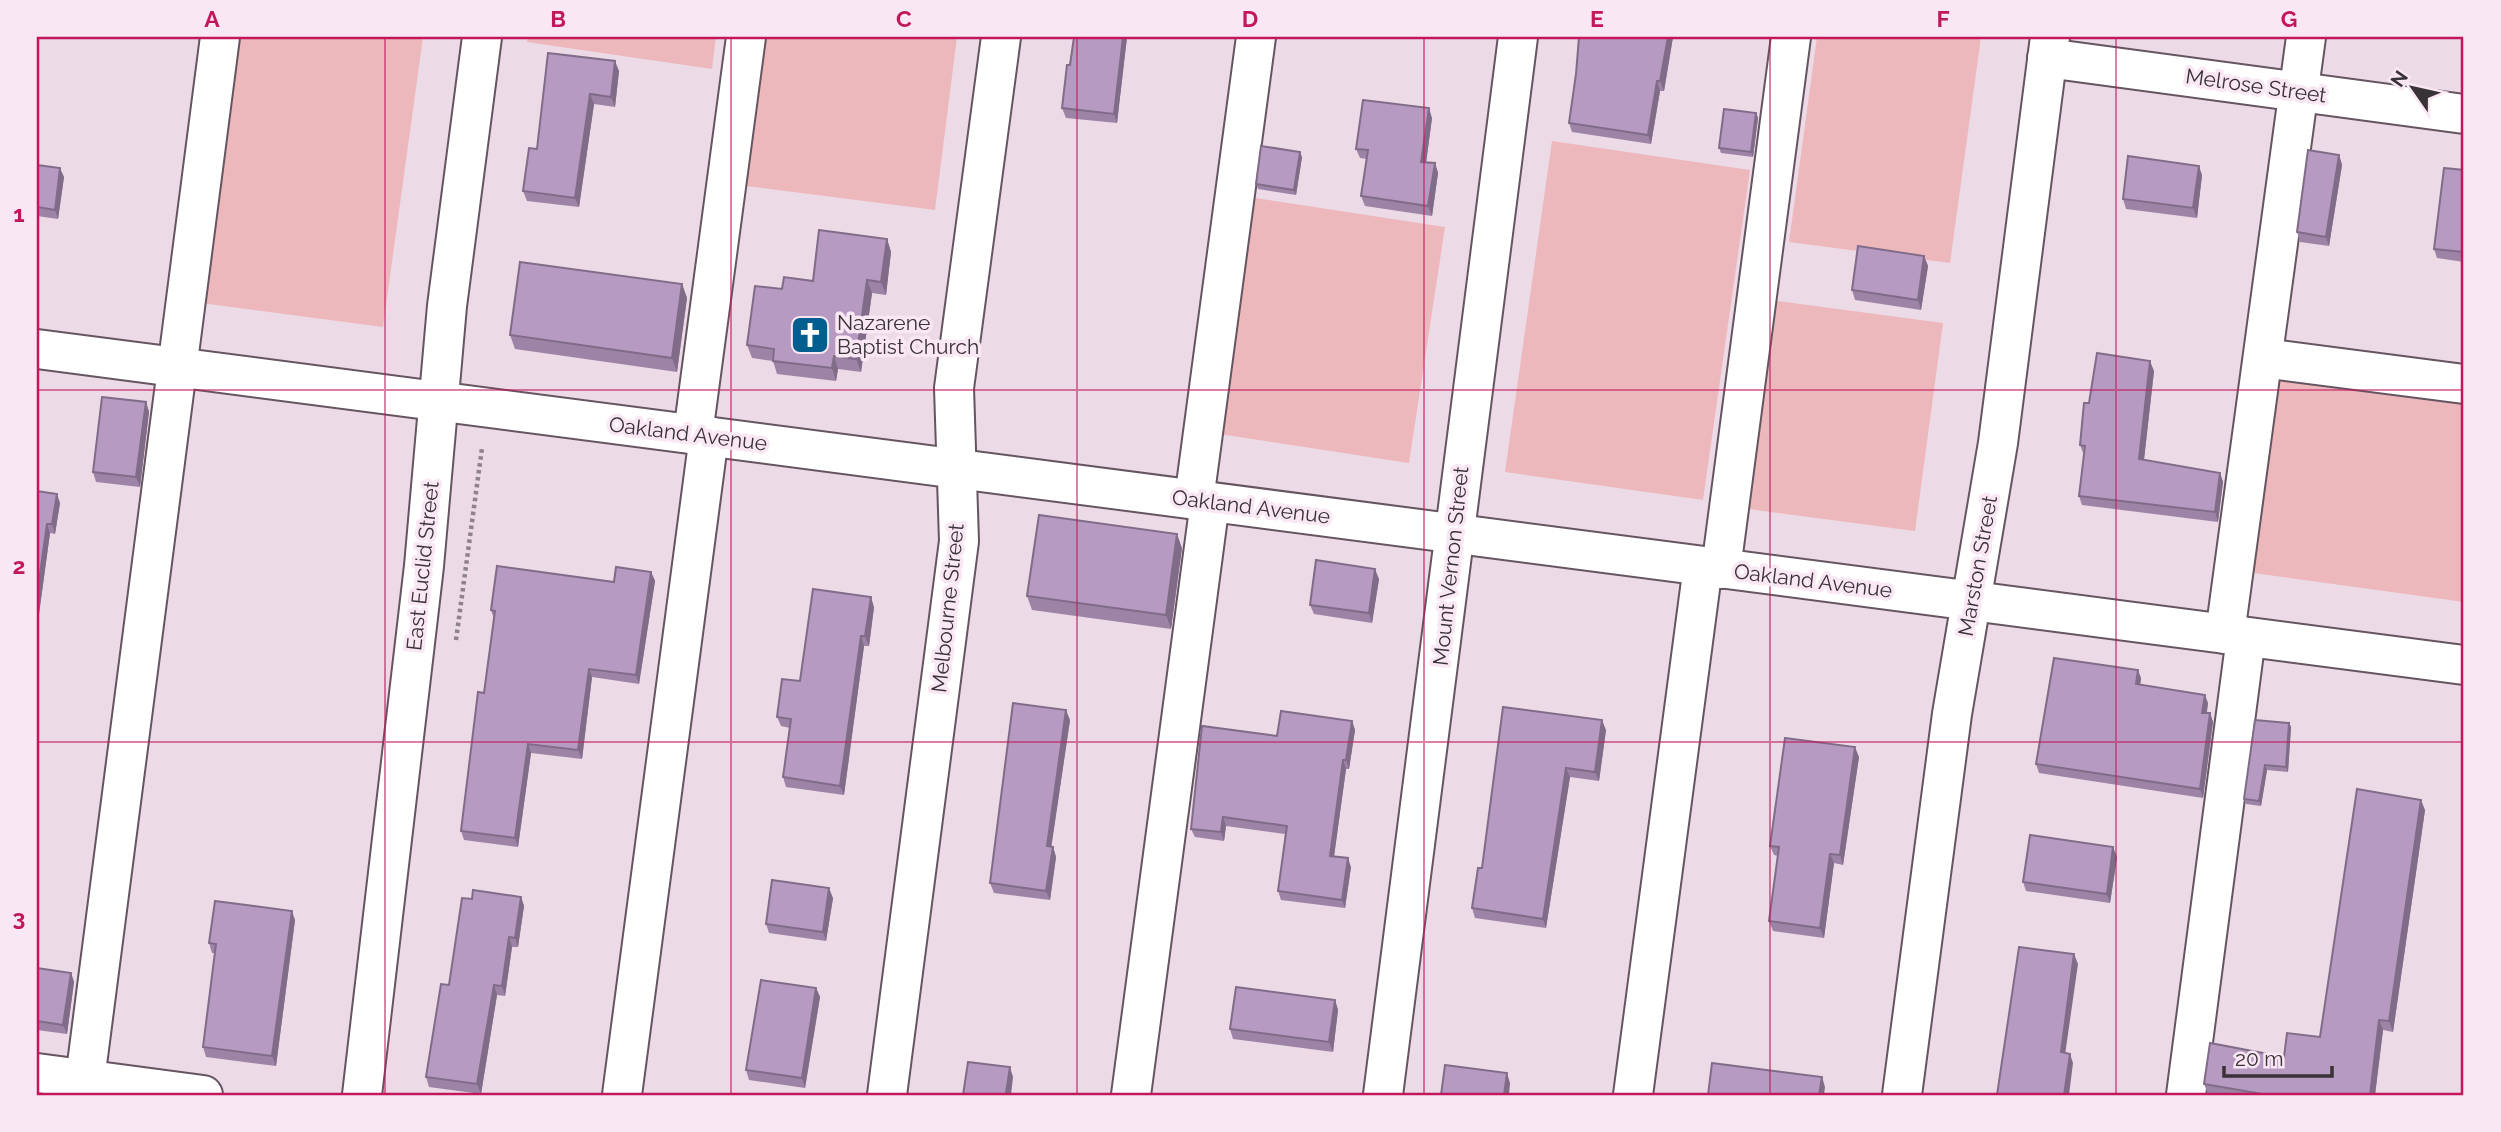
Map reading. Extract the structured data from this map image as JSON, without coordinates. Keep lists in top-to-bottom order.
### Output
{
  "streets": {
    "street": [
      "Melrose Street",
      "Oakland Avenue",
      "East Euclid Street",
      "Mount Vernon Street",
      "Marston Street",
      "Melbourne Street"
    ]
  },
  "crossings": [
    ["Melrose Street", "Marston Street"],
    ["Oakland Avenue", "East Euclid Street"],
    ["Oakland Avenue", "Mount Vernon Street"],
    ["Oakland Avenue", "Marston Street"],
    ["Oakland Avenue", "Melbourne Street"]
  ],
  "places": {
    "church": ["Nazarene Baptist Church"]
  },
  "scale_bar": "20 m",
  "north": "top left",
  "grid": {
    "columns": [
      "A",
      "B",
      "C",
      "D",
      "E",
      "F",
      "G"
    ],
    "rows": ["1", "2", "3"]
  }
}
